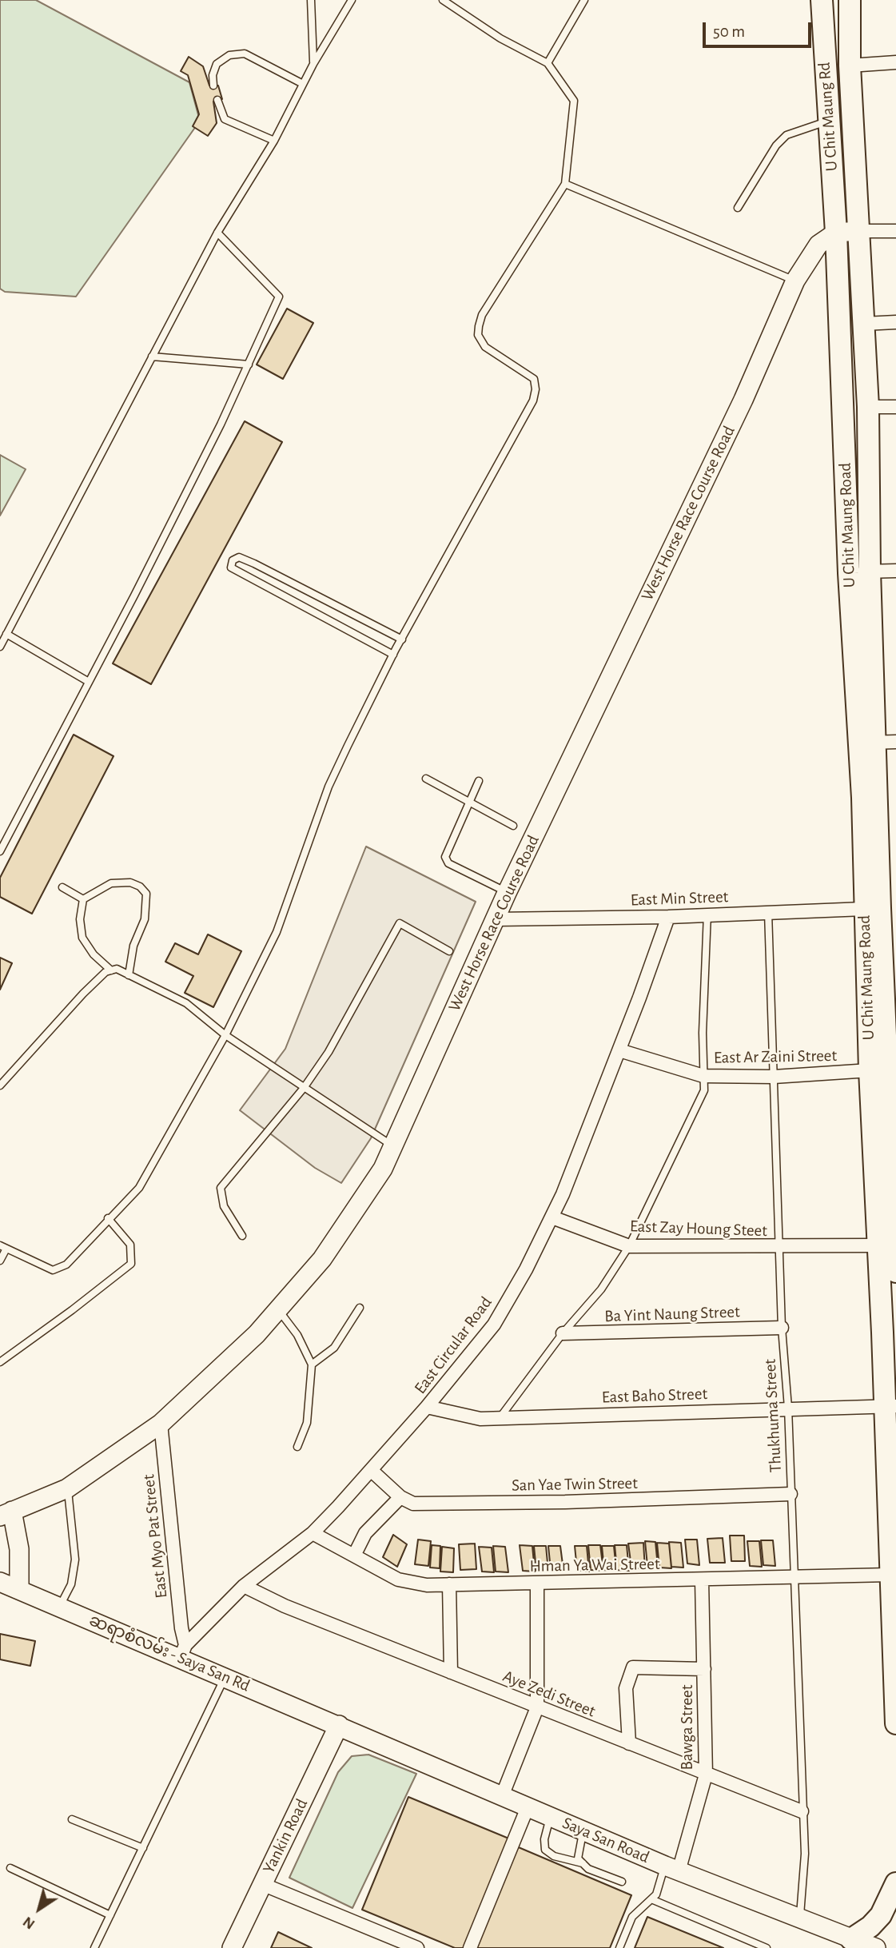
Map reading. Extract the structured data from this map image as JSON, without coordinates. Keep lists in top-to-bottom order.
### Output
{
  "streets": {
    "main road": ["U Chit Maung Rd", "U Chit Maung Road"],
    "street": [
      "West Horse Race Course Road",
      "East Min Street",
      "East Ar Zaini Street",
      "East Zay Houng Steet",
      "Ba Yint Naung Street",
      "East Circular Road",
      "East Baho Street",
      "San Yae Twin Street",
      "East Myo Pat Street",
      "Hman Ya Wai Street",
      "ဆရာစံလမ်း - Saya San Rd",
      "Aye Zedi Street",
      "Bawga Street",
      "Yankin Road",
      "Saya San Road"
    ],
    "lane": ["Thukhuma Street"]
  },
  "crossings": [
    ["U Chit Maung Rd", "West Horse Race Course Road"],
    ["U Chit Maung Rd", "U Chit Maung Road"],
    ["West Horse Race Course Road", "U Chit Maung Road"],
    ["West Horse Race Course Road", "East Min Street"],
    ["West Horse Race Course Road", "East Myo Pat Street"],
    ["U Chit Maung Road", "East Min Street"],
    ["U Chit Maung Road", "East Ar Zaini Street"],
    ["U Chit Maung Road", "East Zay Houng Steet"],
    ["U Chit Maung Road", "East Baho Street"],
    ["U Chit Maung Road", "Hman Ya Wai Street"],
    ["East Min Street", "East Circular Road"],
    ["East Min Street", "Thukhuma Street"],
    ["East Ar Zaini Street", "East Circular Road"],
    ["East Ar Zaini Street", "Thukhuma Street"],
    ["East Zay Houng Steet", "East Circular Road"],
    ["East Zay Houng Steet", "Thukhuma Street"],
    ["Ba Yint Naung Street", "Thukhuma Street"],
    ["East Circular Road", "East Baho Street"],
    ["East Circular Road", "San Yae Twin Street"],
    ["East Circular Road", "East Myo Pat Street"],
    ["East Circular Road", "Hman Ya Wai Street"],
    ["East Circular Road", "ဆရာစံလမ်း - Saya San Rd"],
    ["East Circular Road", "Aye Zedi Street"],
    ["East Baho Street", "Thukhuma Street"],
    ["Thukhuma Street", "San Yae Twin Street"],
    ["Thukhuma Street", "Hman Ya Wai Street"],
    ["Thukhuma Street", "Aye Zedi Street"],
    ["Thukhuma Street", "Saya San Road"],
    ["East Myo Pat Street", "ဆရာစံလမ်း - Saya San Rd"],
    ["Hman Ya Wai Street", "Bawga Street"],
    ["ဆရာစံလမ်း - Saya San Rd", "Yankin Road"],
    ["ဆရာစံလမ်း - Saya San Rd", "Saya San Road"],
    ["Aye Zedi Street", "Bawga Street"],
    ["Bawga Street", "Saya San Road"],
    ["Yankin Road", "Saya San Road"]
  ],
  "scale_bar": "50 m",
  "north": "bottom left"
}
